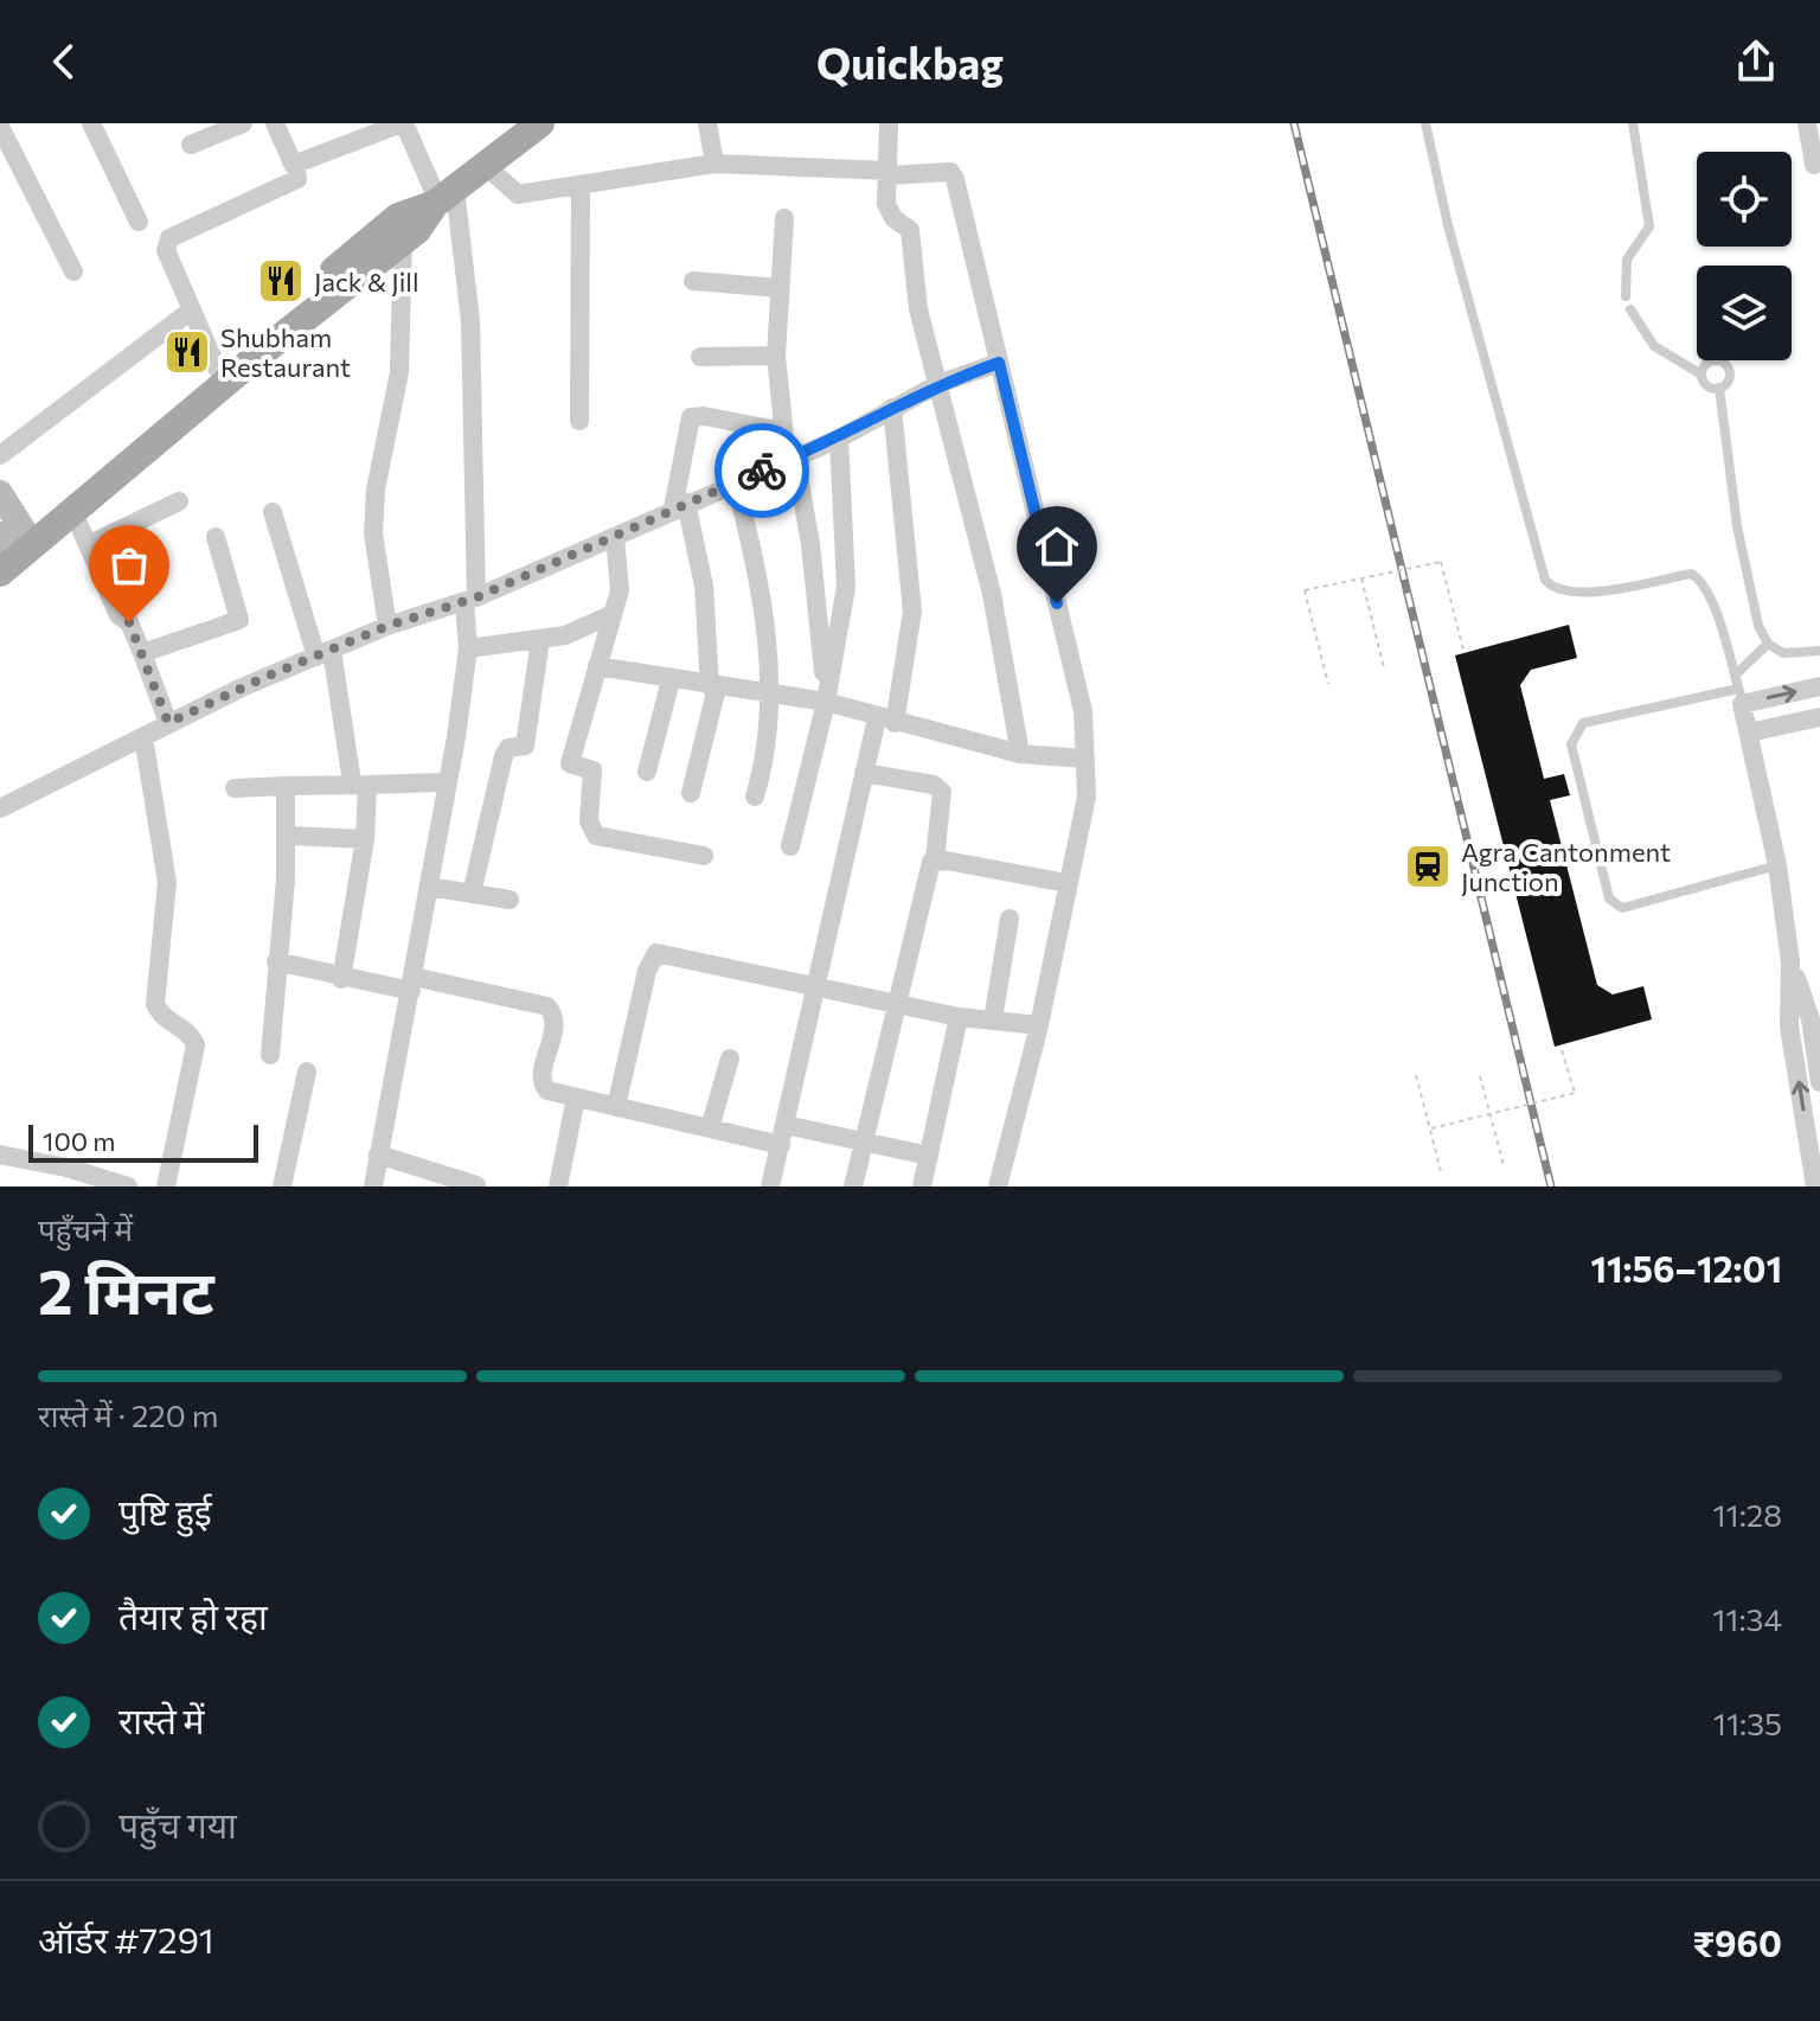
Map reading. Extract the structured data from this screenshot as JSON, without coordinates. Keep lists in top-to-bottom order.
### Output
{
  "places": {
    "restaurant": ["Jack & Jill", "Shubham Restaurant"],
    "station": ["Agra Cantonment Junction"]
  },
  "scale_bar": "100 m",
  "page": {
    "header": "Quickbag",
    "scale": "100 m",
    "heading": ["2 मिनट", "पहुँचने में", "11:56–12:01"],
    "panel": ["ऑर्डर #7291", "₹960"],
    "bar": "रास्ते में · 220 m",
    "list": [
      ["पुष्टि हुई", "11:28"],
      ["तैयार हो रहा", "11:34"],
      ["रास्ते में", "11:35"],
      "पहुँच गया"
    ]
  }
}
